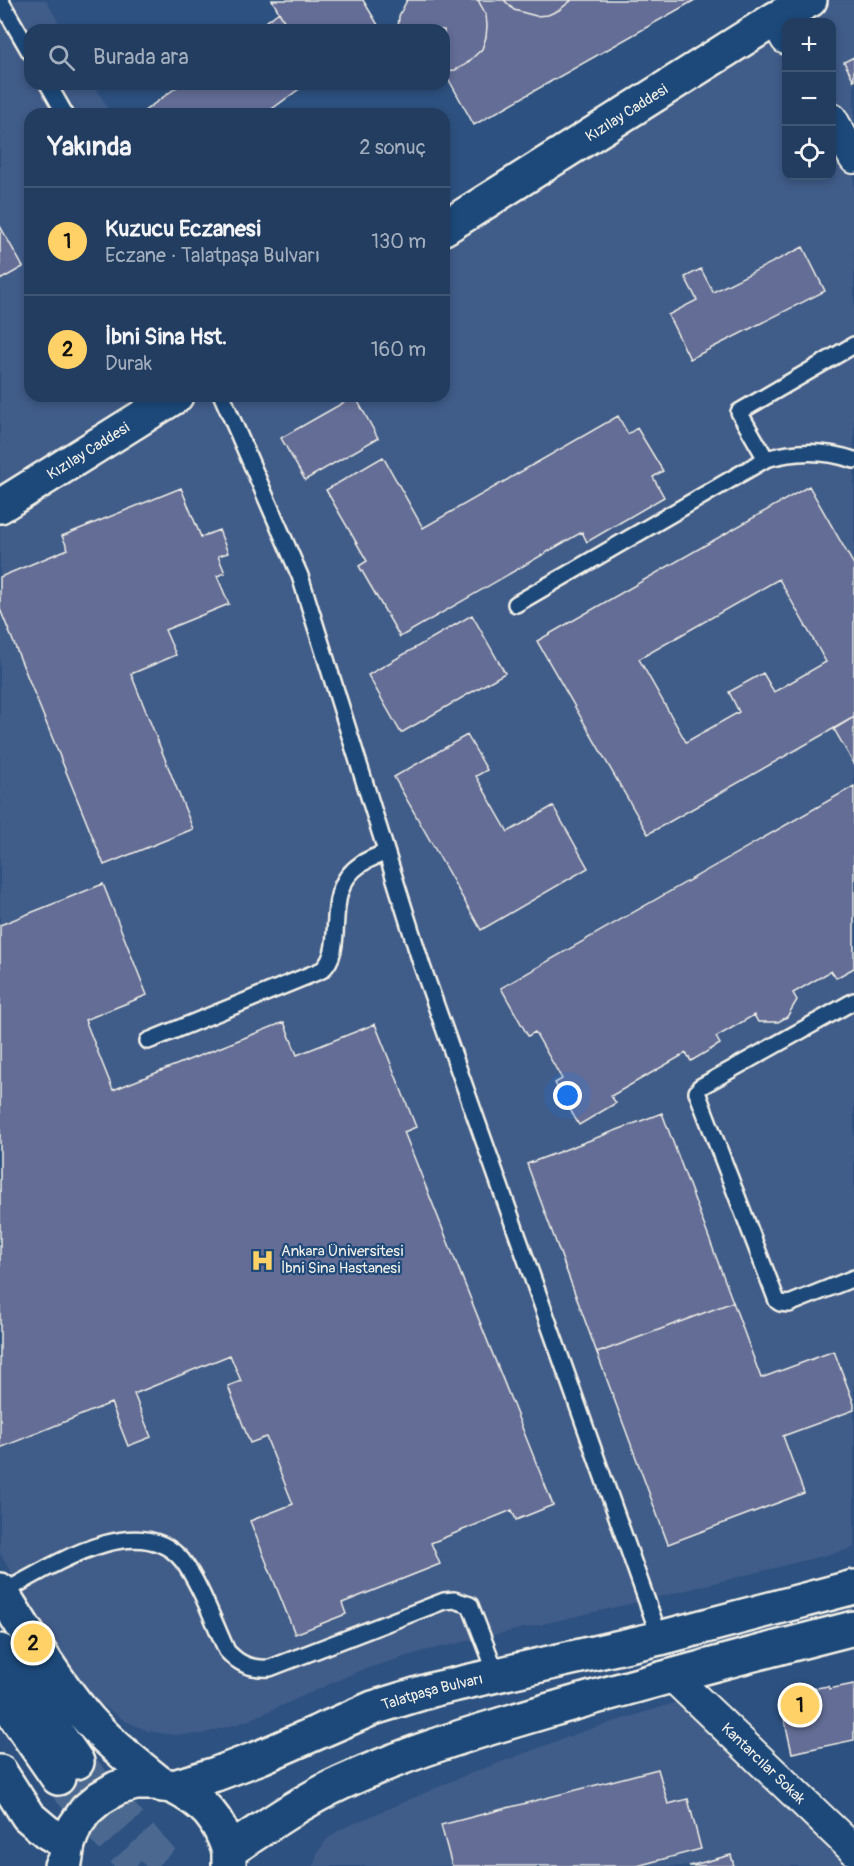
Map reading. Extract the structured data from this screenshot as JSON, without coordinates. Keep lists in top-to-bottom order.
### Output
{
  "streets": {
    "main road": ["Kızılay Caddesi", "Talatpaşa Bulvarı"],
    "street": ["Kantarcılar Sokak"]
  },
  "places": {
    "hospital": ["Ankara Üniversitesi İbni Sina Hastanesi"]
  },
  "page": {
    "map_buttons": ["+", "−"],
    "search": "Burada ara",
    "heading": ["Yakında", "2 sonuç"],
    "list": [
      {
        "mark": "1",
        "name": "Kuzucu Eczanesi",
        "note": "Eczane · Talatpaşa Bulvarı",
        "value": "130 m"
      },
      {
        "mark": "2",
        "name": "İbni Sina Hst.",
        "note": "Durak",
        "value": "160 m"
      }
    ],
    "pins": ["2", "1"]
  }
}
